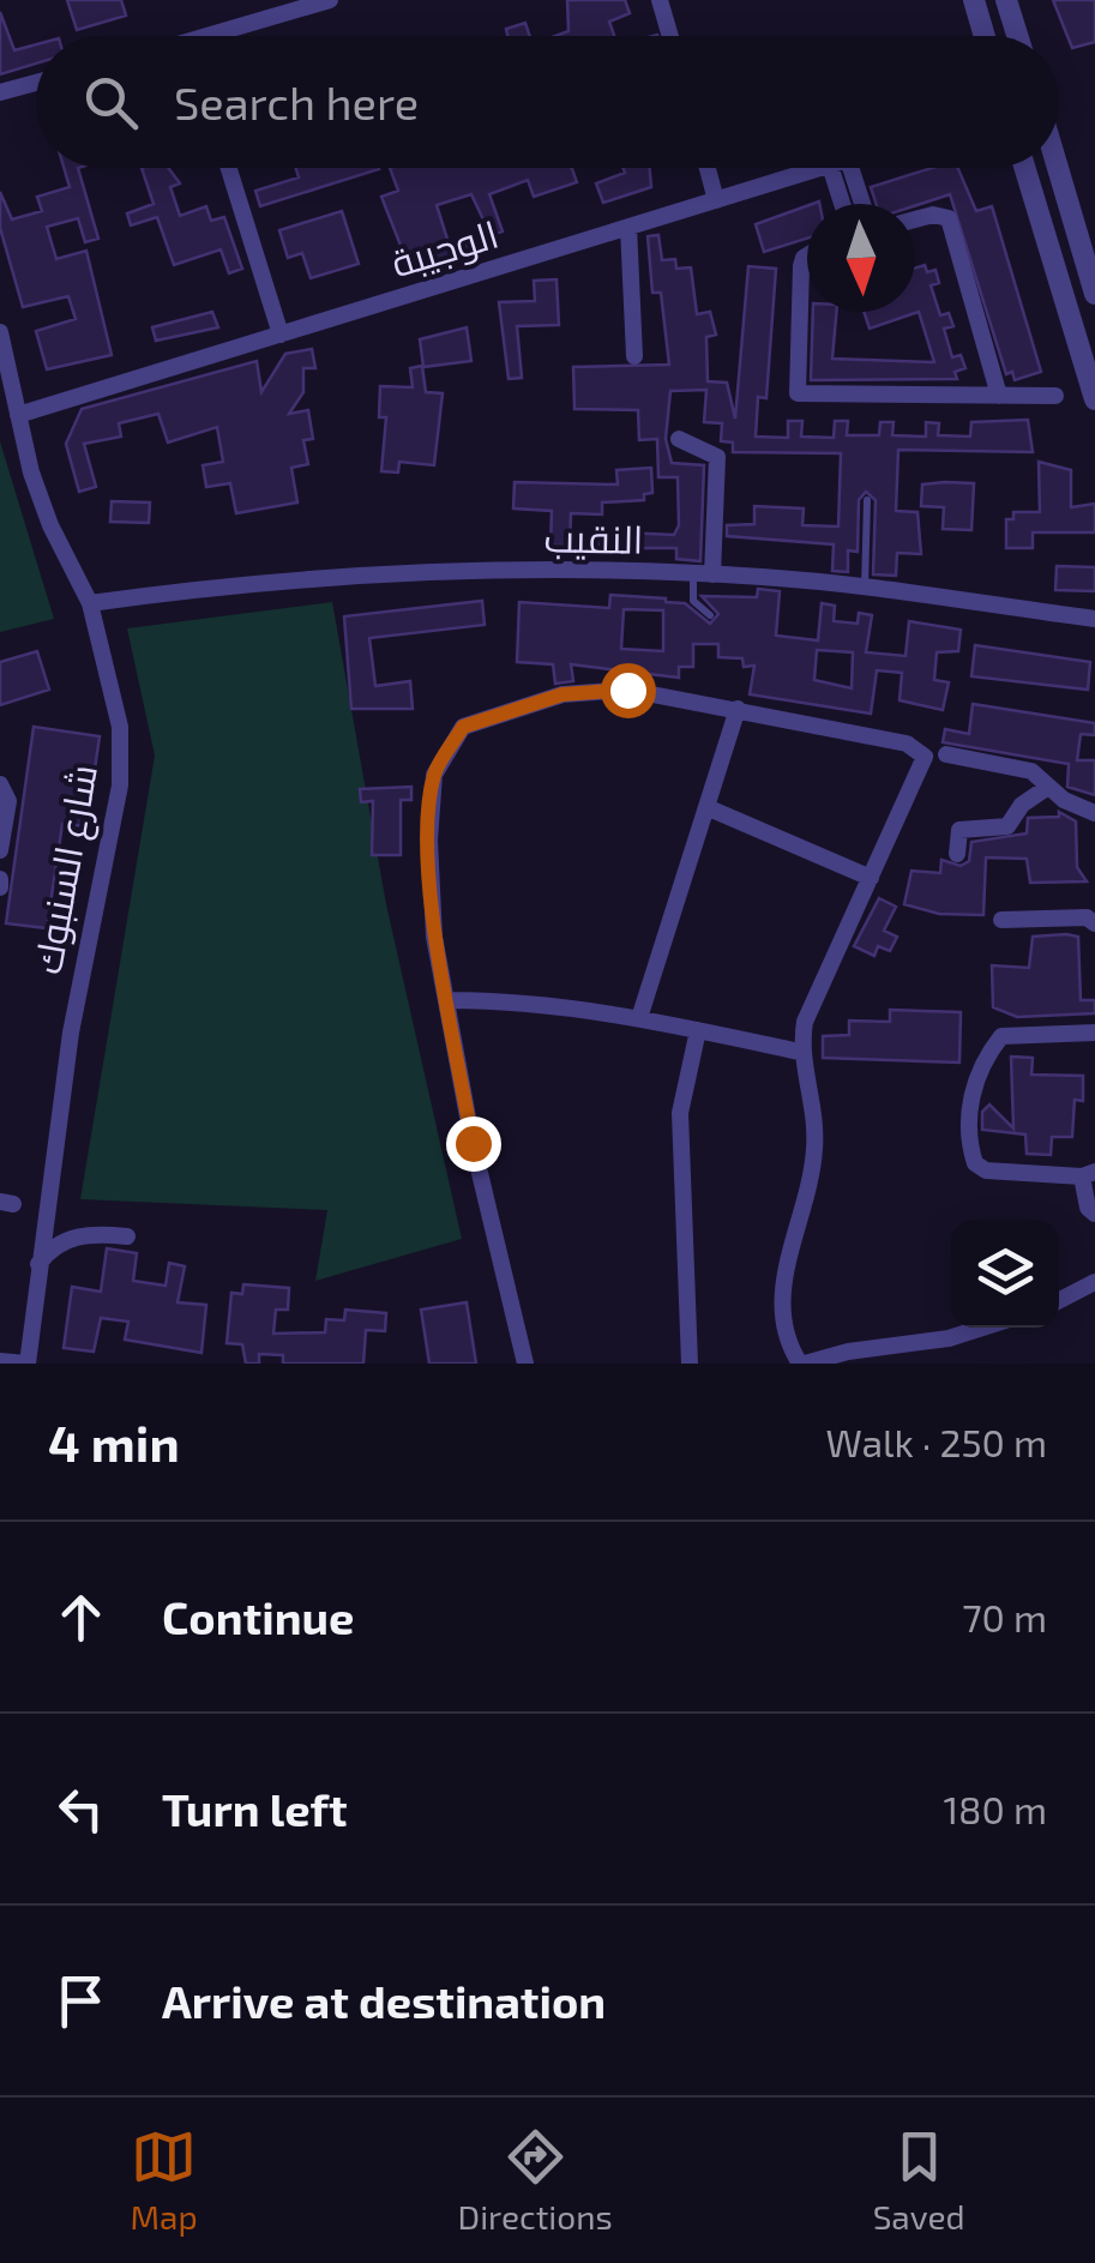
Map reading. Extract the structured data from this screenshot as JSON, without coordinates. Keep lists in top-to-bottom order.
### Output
{
  "streets": {
    "street": ["الوجيبة", "النقيب", "شارع السنبوك"]
  },
  "crossings": [
    ["الوجيبة", "شارع السنبوك"],
    ["النقيب", "شارع السنبوك"]
  ],
  "north": "bottom",
  "page": {
    "search": "Search here",
    "heading": ["4 min", "Walk · 250 m"],
    "list": [
      ["Continue", "70 m"],
      ["Turn left", "180 m"],
      "Arrive at destination"
    ],
    "nav": ["Map", "Directions", "Saved"]
  }
}
